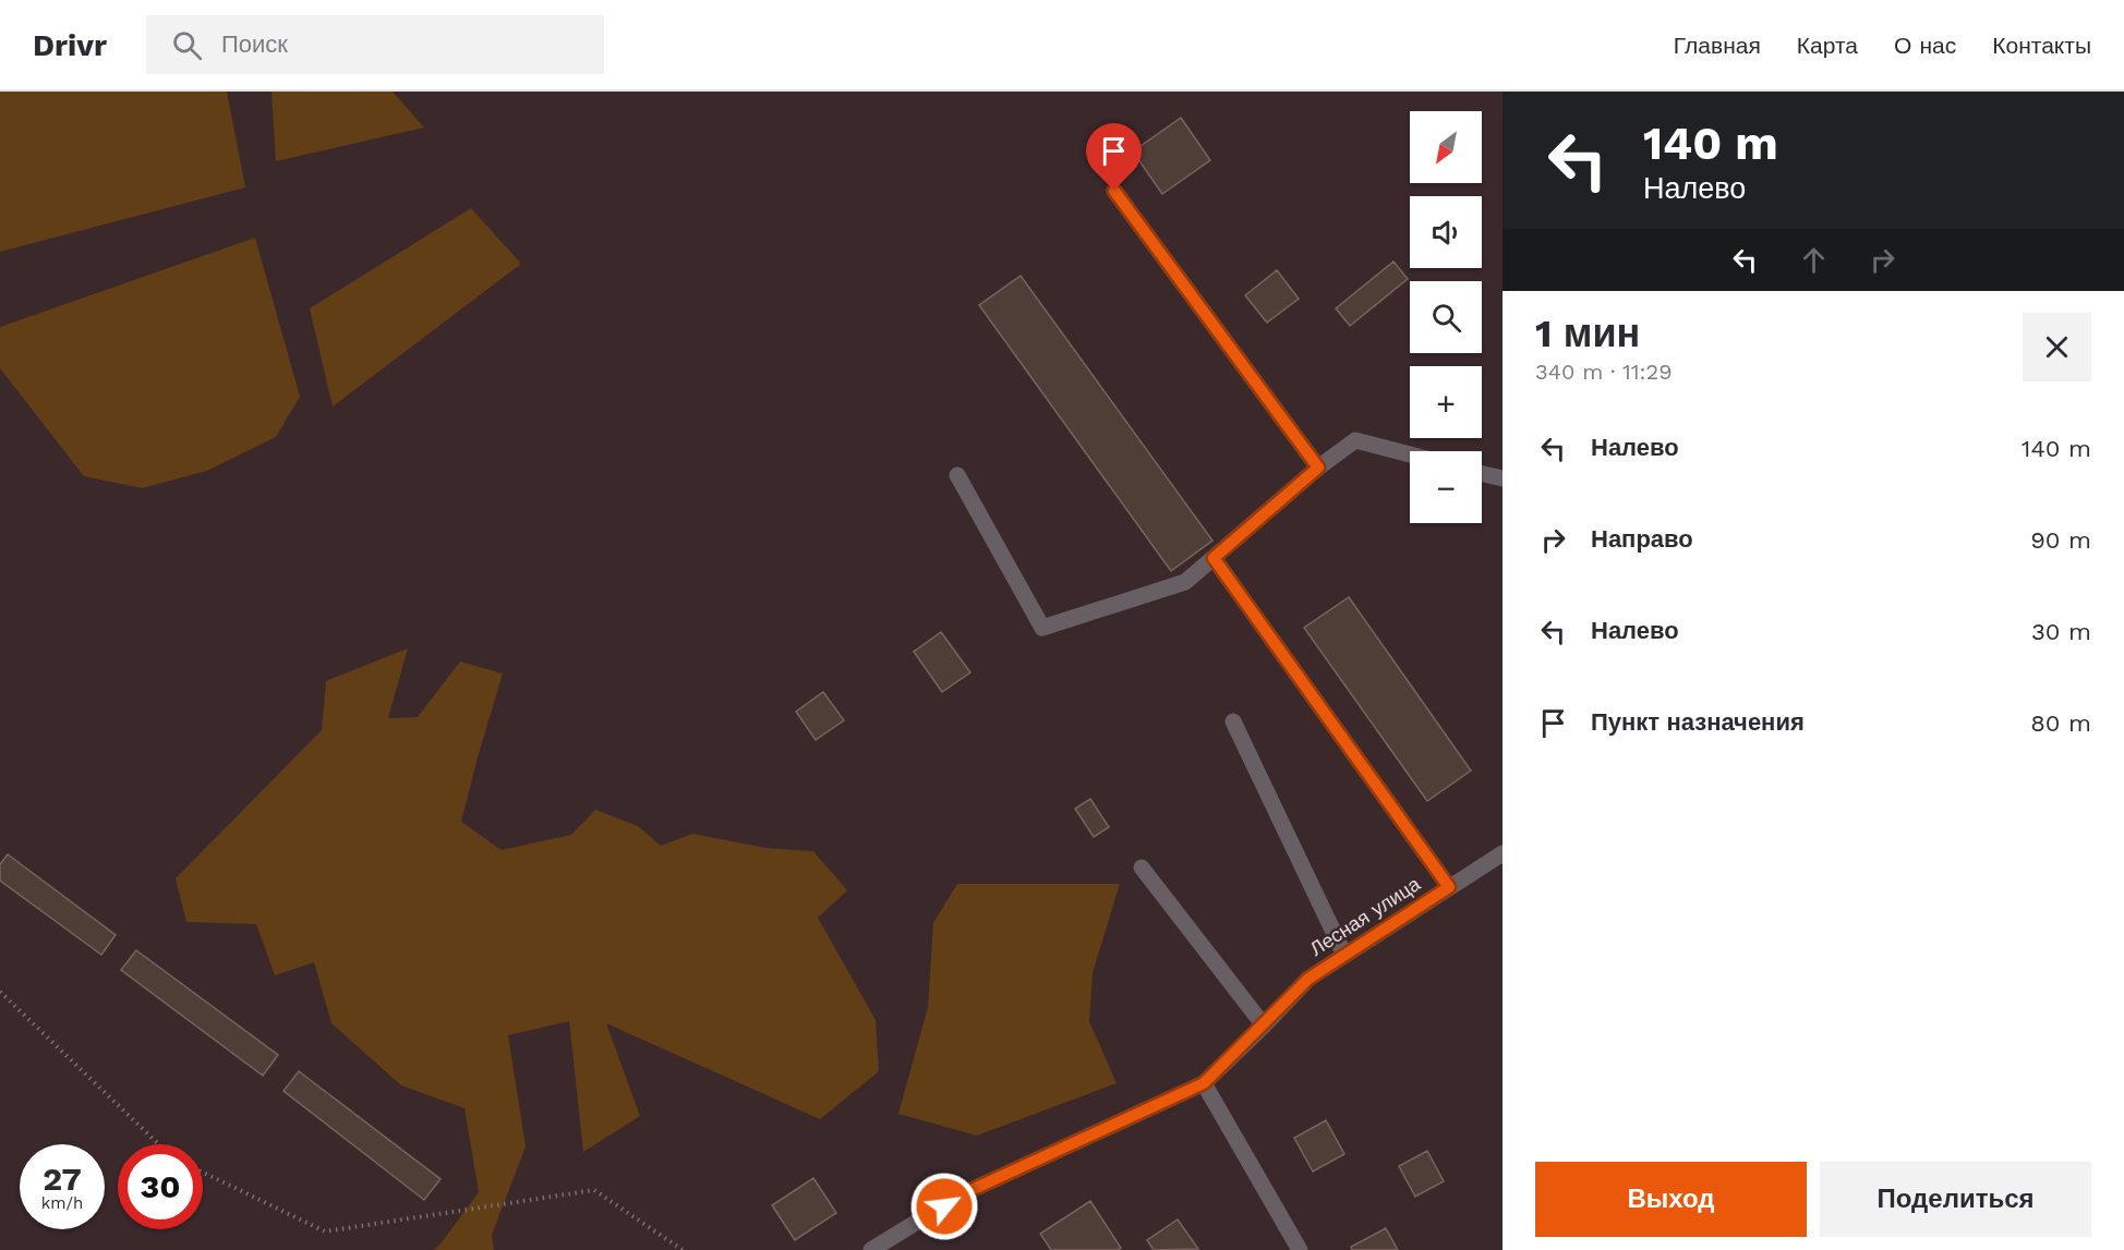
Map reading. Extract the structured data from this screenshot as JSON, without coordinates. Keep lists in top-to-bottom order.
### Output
{
  "streets": {
    "street": ["Лесная улица"]
  },
  "north": "bottom left",
  "page": {
    "header": "Drivr",
    "search": "Поиск",
    "nav": [
      "Главная",
      "Карта",
      "О нас",
      "Контакты"
    ],
    "turn": ["140 m", "Налево"],
    "map_buttons": ["+", "−"],
    "heading": ["1 мин", "340 m · 11:29"],
    "list": [
      {
        "name": "Налево",
        "value": "140 m"
      },
      {
        "name": "Направо",
        "value": "90 m"
      },
      {
        "name": "Налево",
        "value": "30 m"
      },
      {
        "name": "Пункт назначения",
        "value": "80 m"
      }
    ],
    "speed": "27 km/h",
    "limit": "30",
    "buttons": ["Выход", "Поделиться"]
  }
}
